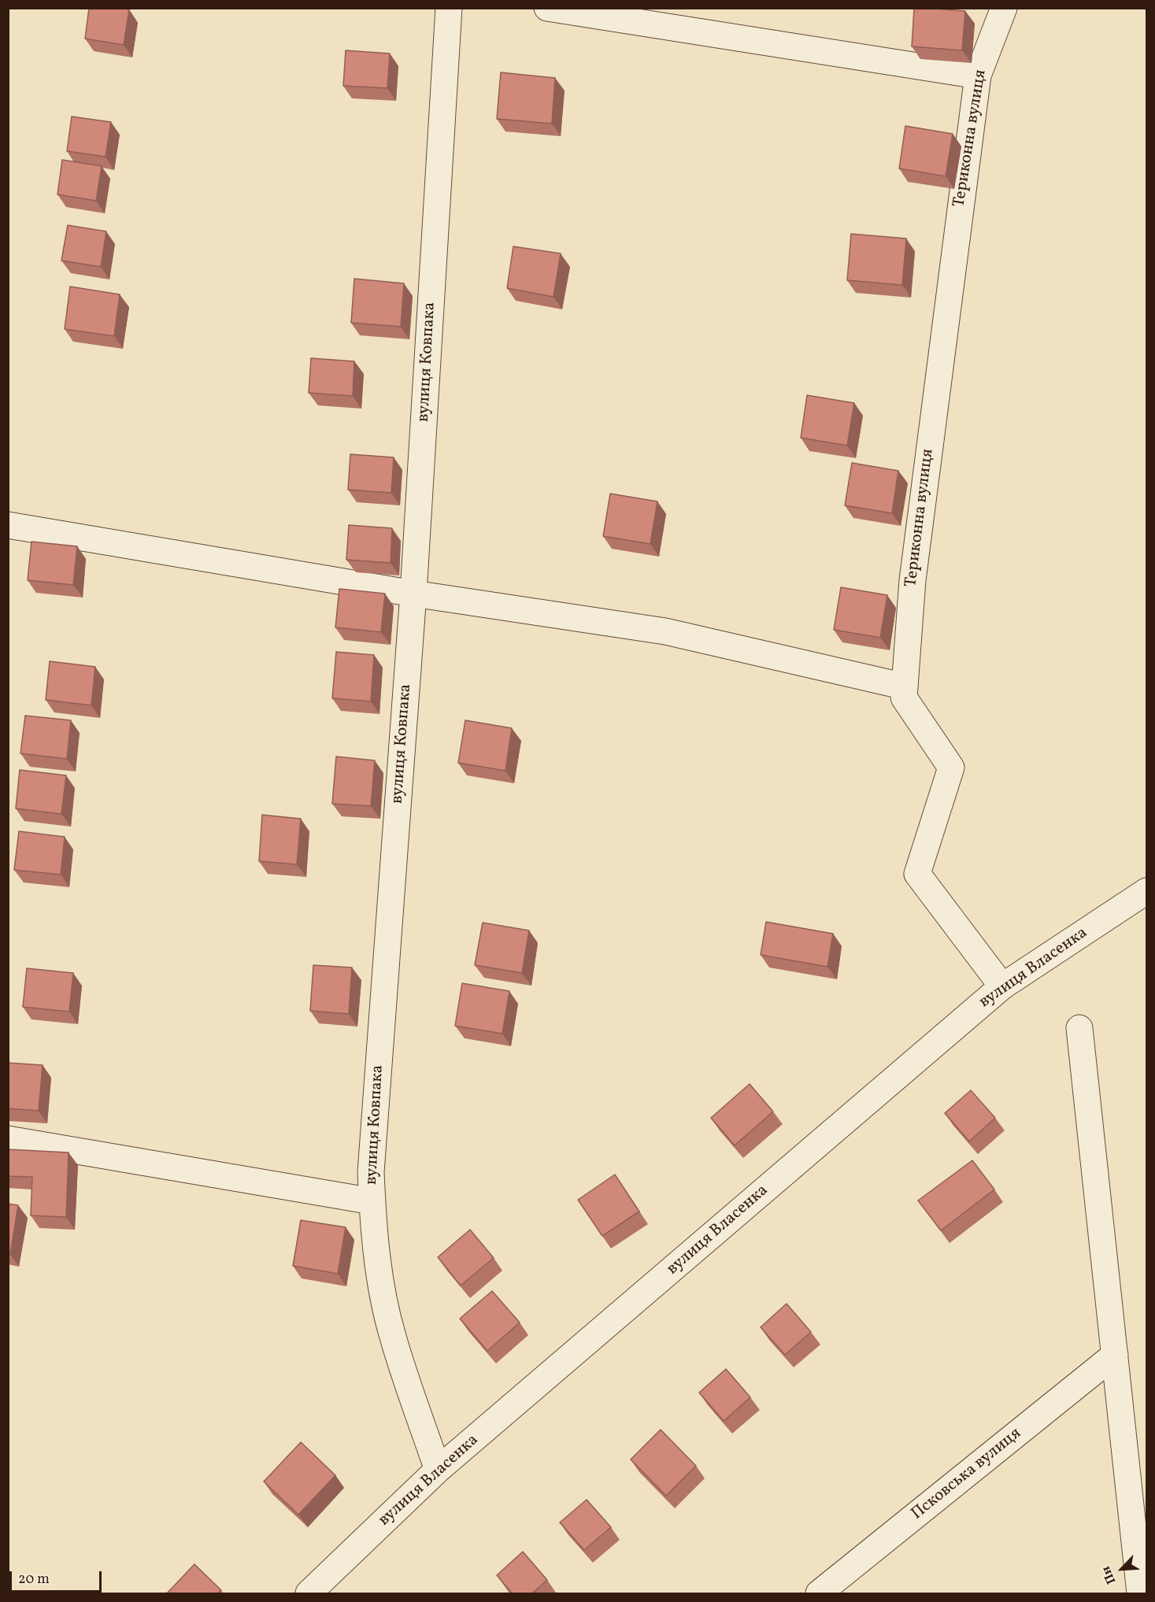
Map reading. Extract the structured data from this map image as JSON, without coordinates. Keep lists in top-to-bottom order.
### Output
{
  "streets": {
    "street": [
      "Териконна вулиця",
      "вулиця Ковпака",
      "вулиця Власенка",
      "Псковська вулиця"
    ]
  },
  "crossings": [
    ["Териконна вулиця", "вулиця Власенка"],
    ["вулиця Ковпака", "вулиця Власенка"]
  ],
  "scale_bar": "20 m",
  "north": "bottom left"
}
